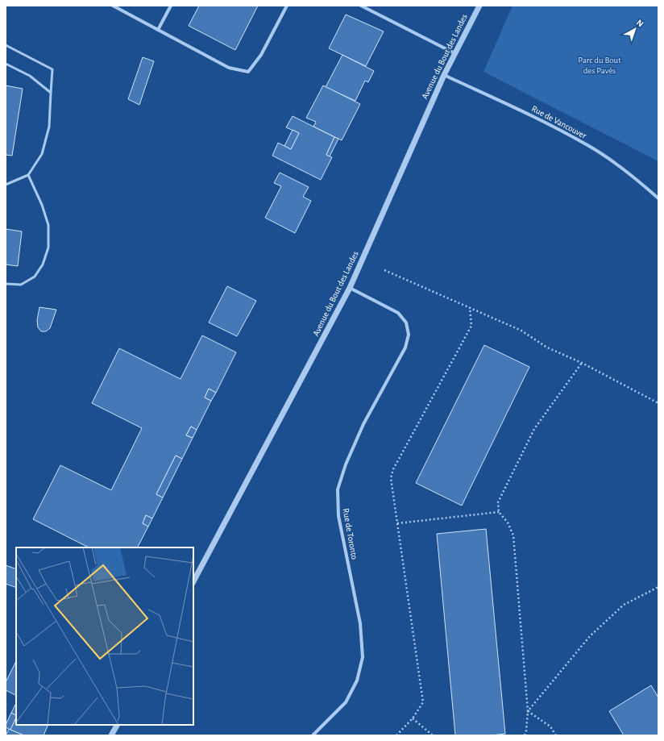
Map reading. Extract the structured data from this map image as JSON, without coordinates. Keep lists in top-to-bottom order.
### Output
{
  "streets": {
    "street": ["Avenue du Bout des Landes", "Rue de Vancouver", "Rue de Toronto"]
  },
  "crossings": [
    ["Avenue du Bout des Landes", "Rue de Vancouver"],
    ["Avenue du Bout des Landes", "Rue de Toronto"]
  ],
  "parks": ["Parc du Bout des Pavés"],
  "north": "top right"
}
